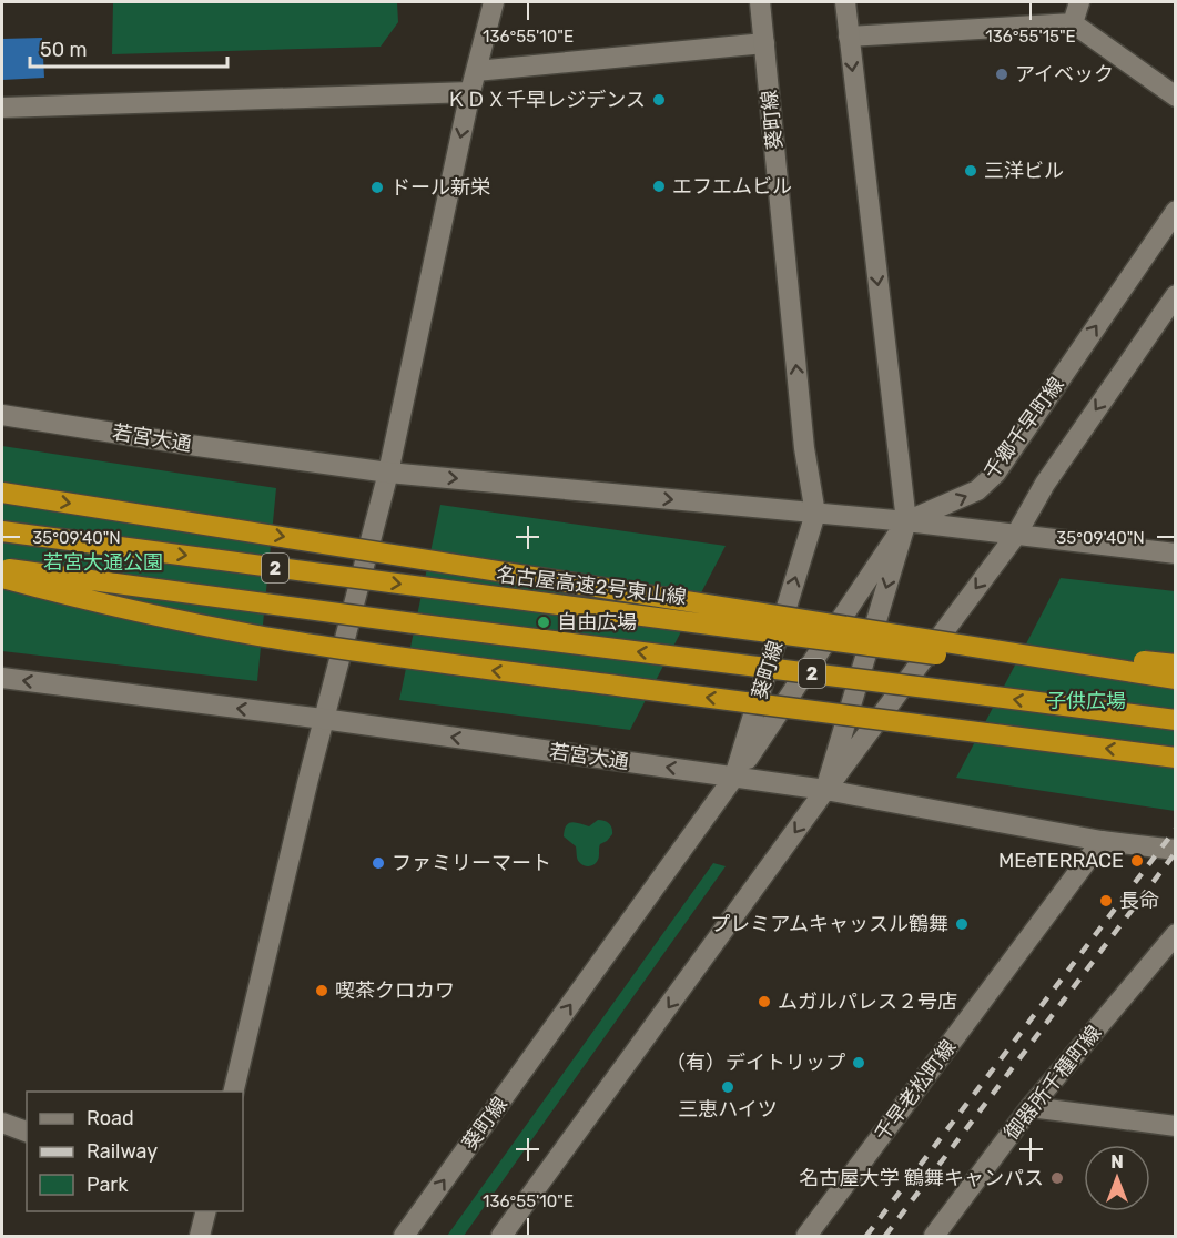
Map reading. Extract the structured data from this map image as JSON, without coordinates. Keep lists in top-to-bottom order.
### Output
{
  "streets": {
    "highway": ["2", "名古屋高速2号東山線"],
    "street": [
      "葵町線",
      "千郷千早町線",
      "若宮大通",
      "御器所千種町線",
      "千早老松町線"
    ]
  },
  "crossings": [
    ["葵町線", "若宮大通"],
    ["千郷千早町線", "若宮大通"],
    ["若宮大通", "千早老松町線"]
  ],
  "parks": ["若宮大通公園", "子供広場"],
  "places": [
    "アイベック",
    "ＫＤＸ千早レジデンス",
    "三洋ビル",
    "エフエムビル",
    "ドール新栄",
    "自由広場",
    "MEeTERRACE",
    "ファミリーマート",
    "長命",
    "プレミアムキャッスル鶴舞",
    "喫茶クロカワ",
    "ムガルパレス２号店",
    "（有）デイトリップ",
    "三恵ハイツ",
    "名古屋大学 鶴舞キャンパス"
  ],
  "legend": ["Road", "Railway", "Park"],
  "scale_bar": "50 m",
  "north": "top",
  "coordinates": ["136°55'10\"E", "136°55'15\"E", "35°09'40\"N"]
}
